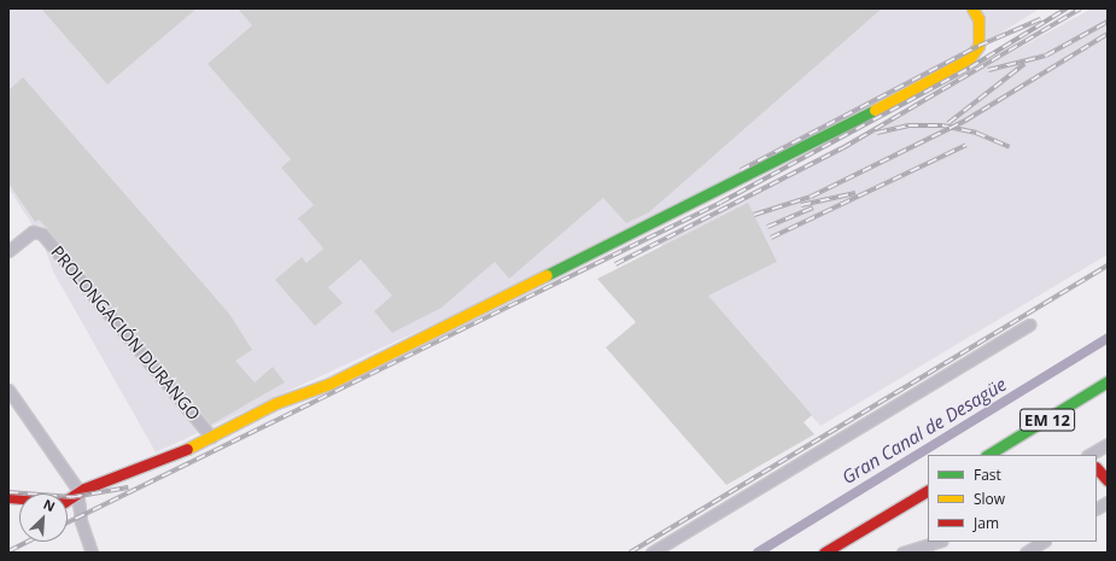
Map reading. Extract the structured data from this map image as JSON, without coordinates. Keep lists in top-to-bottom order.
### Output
{
  "streets": {
    "main road": ["EM 12"],
    "street": ["PROLONGACIÓN DURANGO"]
  },
  "water": ["Gran Canal de Desagüe"],
  "legend": ["Fast", "Slow", "Jam"],
  "north": "top right"
}
